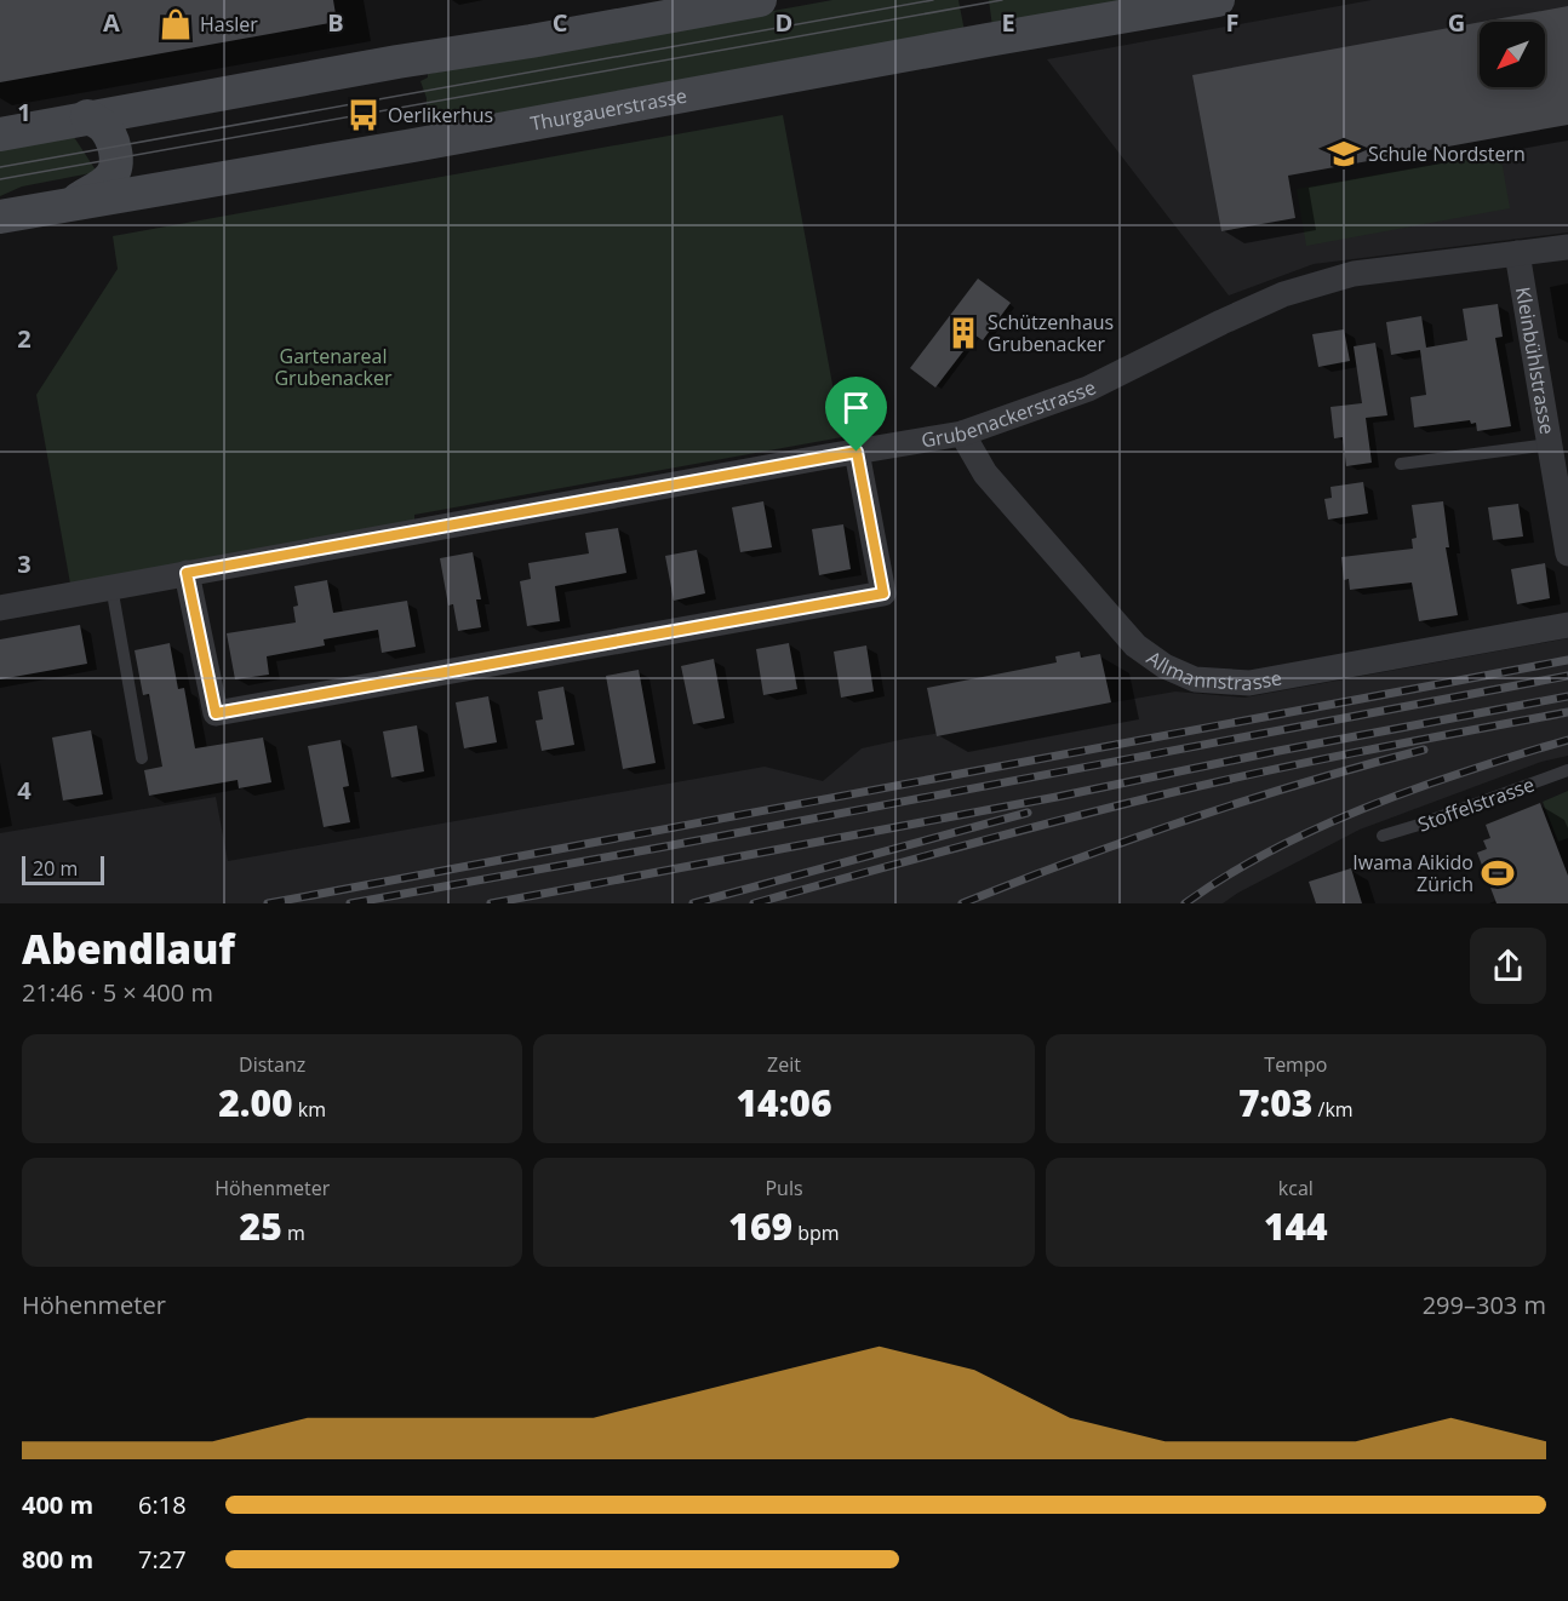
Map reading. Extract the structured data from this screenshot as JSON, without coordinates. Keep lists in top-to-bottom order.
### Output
{
  "streets": {
    "main road": ["Thurgauerstrasse"],
    "street": ["Kleinbühlstrasse", "Grubenackerstrasse", "Allmannstrasse"],
    "lane": ["Stoffelstrasse"]
  },
  "crossings": [
    ["Kleinbühlstrasse", "Grubenackerstrasse"],
    ["Grubenackerstrasse", "Allmannstrasse"]
  ],
  "parks": ["Gartenareal Grubenacker"],
  "places": {
    "shop": ["Hasler"],
    "bus stop": ["Oerlikerhus"],
    "school or university": ["Schule Nordstern"],
    "building": ["Schützenhaus Grubenacker"],
    "sports": ["Iwama Aikido Zürich"]
  },
  "scale_bar": "20 m",
  "north": "bottom left",
  "page": {
    "scale": "20 m",
    "heading": ["Abendlauf", "21:46 · 5 × 400 m"],
    "stats": [
      ["Distanz", "2.00 km"],
      ["Zeit", "14:06"],
      ["Tempo", "7:03 /km"],
      ["Höhenmeter", "25 m"],
      ["Puls", "169 bpm"],
      ["kcal", "144"]
    ],
    "chart": ["Höhenmeter", "299–303 m"],
    "list": [
      {
        "name": "400 m",
        "note": "6:18"
      },
      {
        "name": "800 m",
        "note": "7:27"
      }
    ]
  },
  "grid": {
    "columns": [
      "A",
      "B",
      "C",
      "D",
      "E",
      "F",
      "G"
    ],
    "rows": [
      "1",
      "2",
      "3",
      "4"
    ]
  }
}
